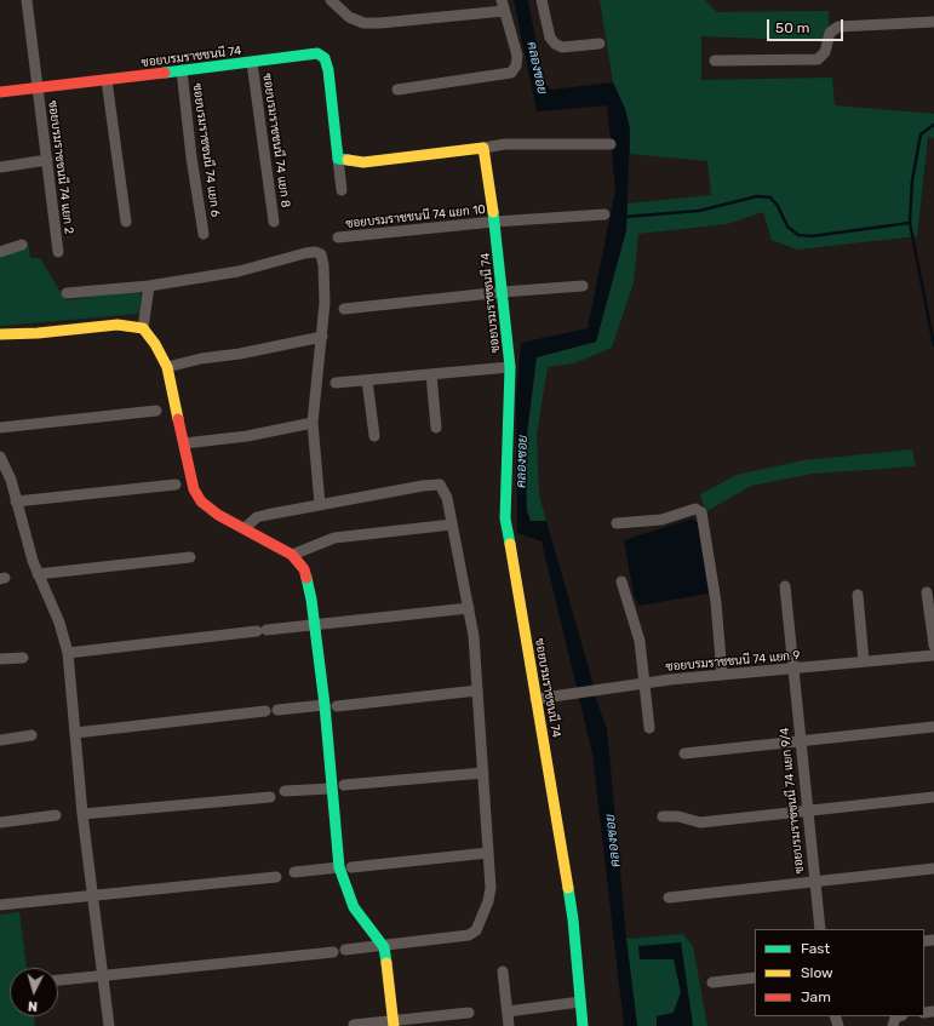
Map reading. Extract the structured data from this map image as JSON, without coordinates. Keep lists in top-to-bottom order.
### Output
{
  "streets": {
    "street": [
      "ซอยบรมราชชนนี 74",
      "ซอยบรมราชชนนี 74 แยก 8",
      "ซอยบรมราชชนนี 74 แยก 6",
      "ซอยบรมราชชนนี 74 แยก 2",
      "ซอยบรมราชชนนี 74 แยก 10",
      "ซอยบรมราชชนนี 74 แยก 9",
      "ซอยบรมราชชนนี 74 แยก 9/4"
    ]
  },
  "crossings": [
    ["ซอยบรมราชชนนี 74", "ซอยบรมราชชนนี 74 แยก 8"],
    ["ซอยบรมราชชนนี 74", "ซอยบรมราชชนนี 74 แยก 6"],
    ["ซอยบรมราชชนนี 74", "ซอยบรมราชชนนี 74 แยก 2"],
    ["ซอยบรมราชชนนี 74", "ซอยบรมราชชนนี 74 แยก 10"],
    ["ซอยบรมราชชนนี 74", "ซอยบรมราชชนนี 74 แยก 9"],
    ["ซอยบรมราชชนนี 74 แยก 9", "ซอยบรมราชชนนี 74 แยก 9/4"]
  ],
  "water": ["คลองซอย"],
  "legend": ["Fast", "Slow", "Jam"],
  "scale_bar": "50 m",
  "north": "bottom"
}
